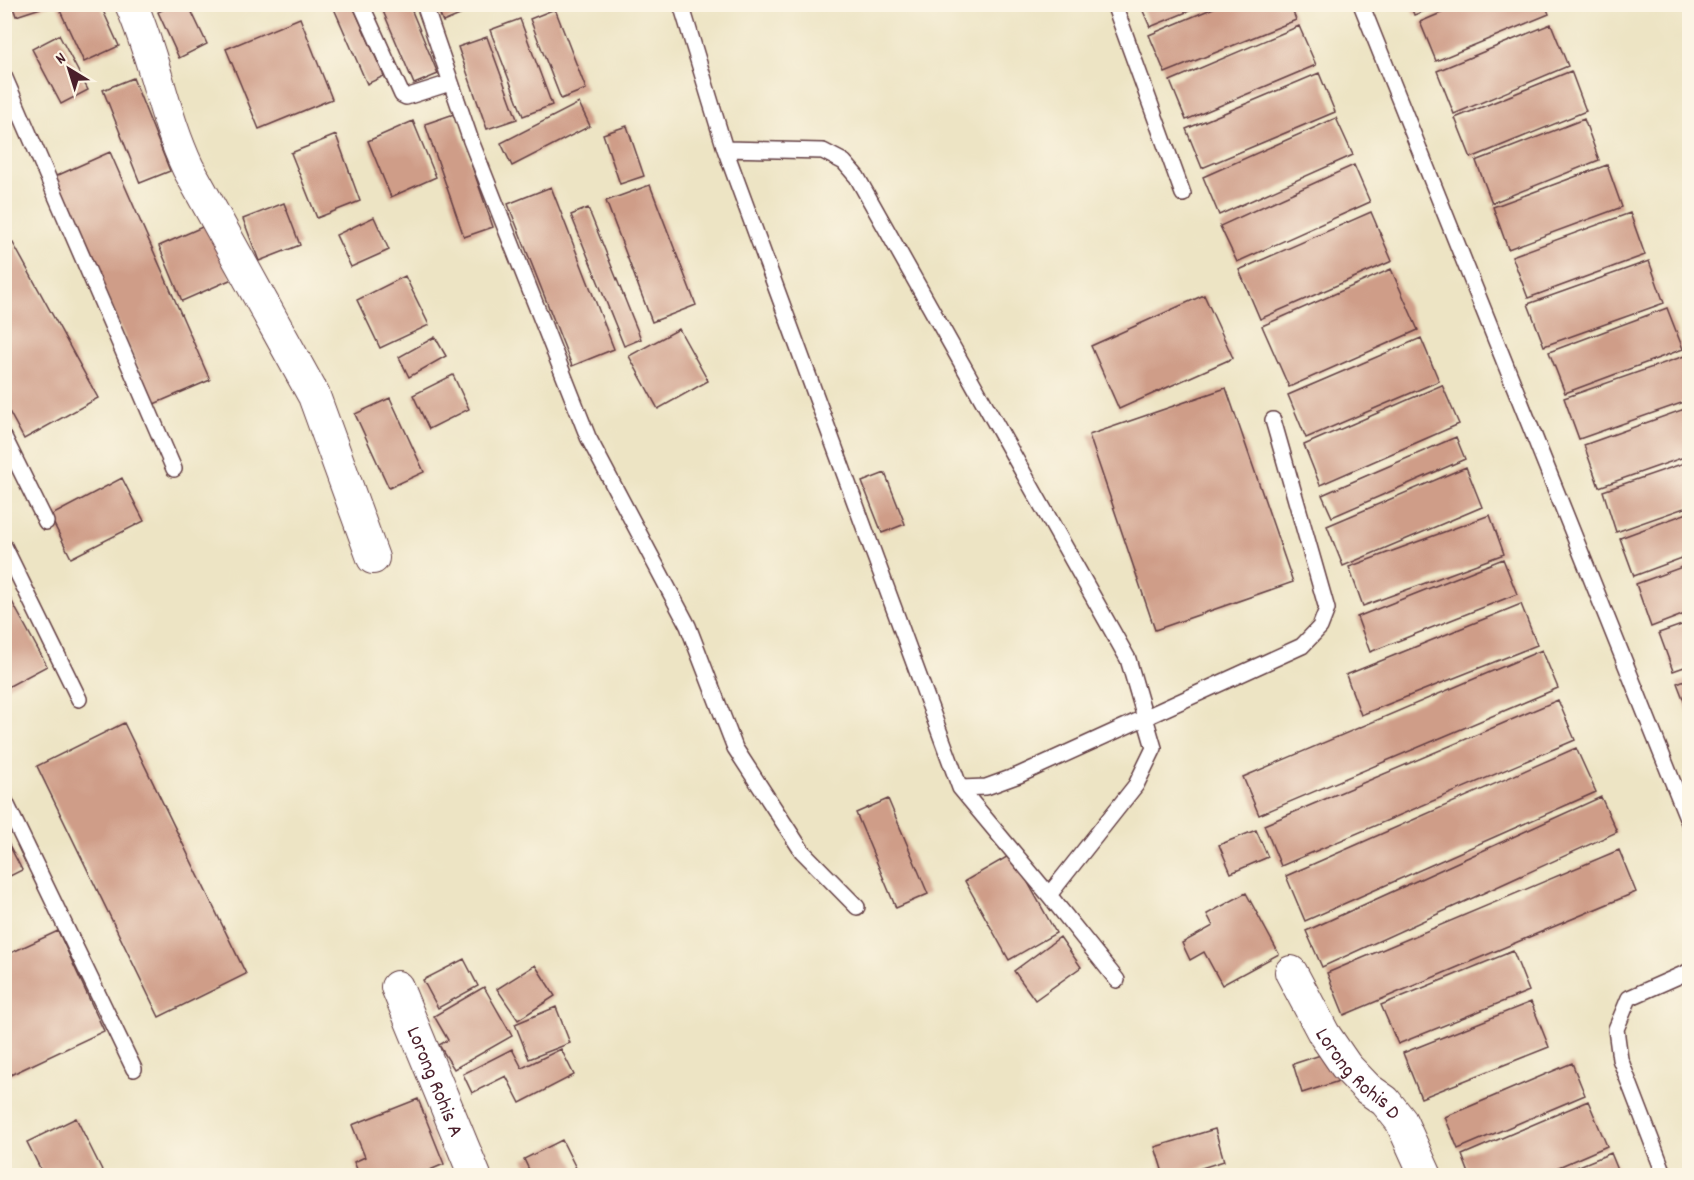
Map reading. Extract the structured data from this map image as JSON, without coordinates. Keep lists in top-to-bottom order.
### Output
{
  "streets": {
    "street": ["Lorong Rohis D", "Lorong Rohis A"]
  },
  "north": "top left"
}
